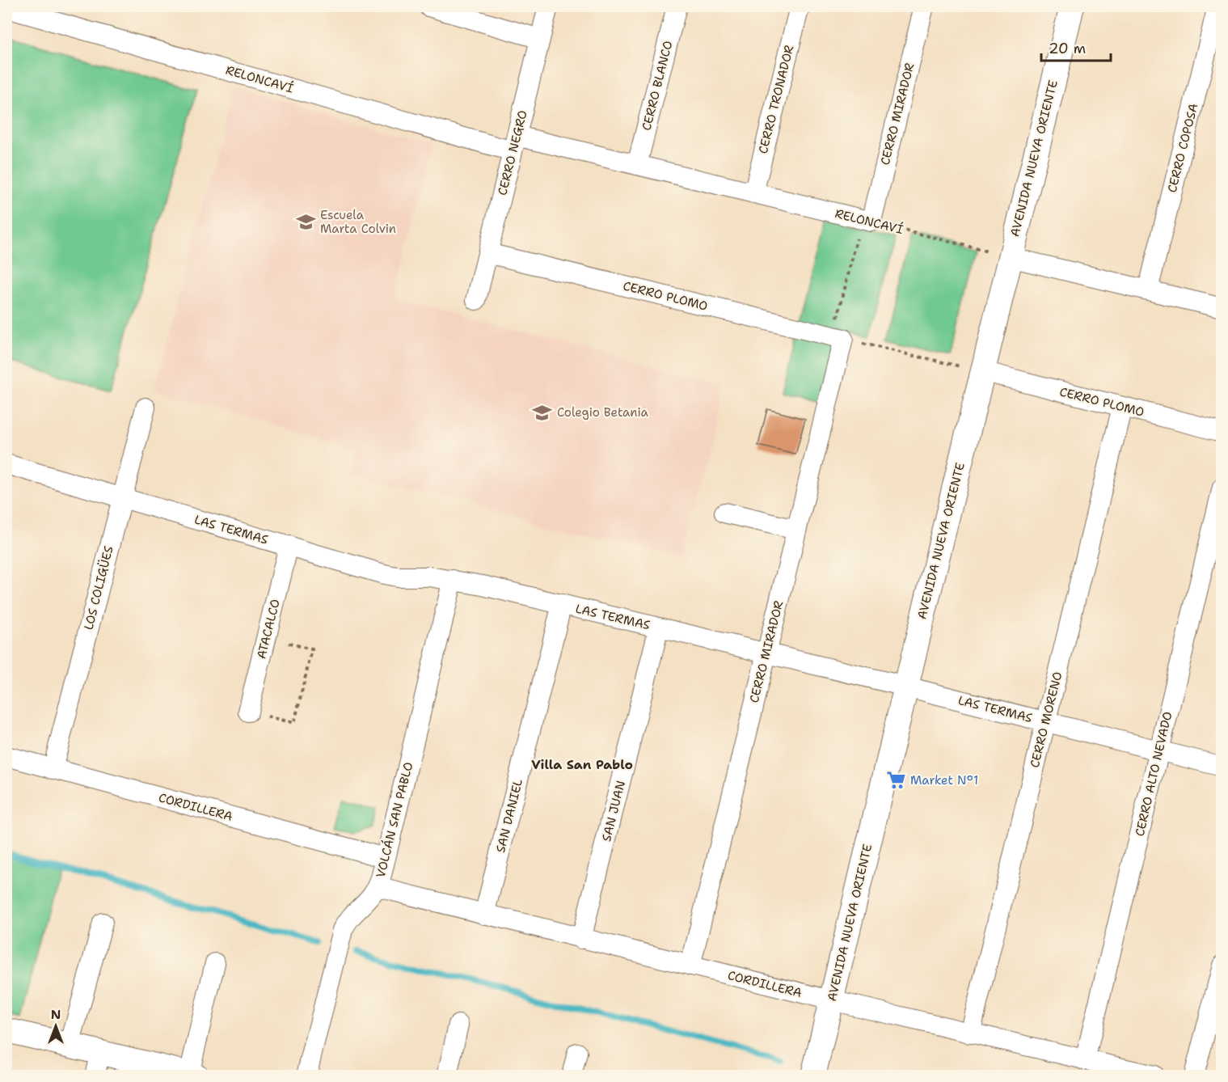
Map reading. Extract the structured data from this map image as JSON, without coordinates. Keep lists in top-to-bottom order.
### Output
{
  "streets": {
    "street": [
      "RELONCAVÍ",
      "CERRO BLANCO",
      "CERRO TRONADOR",
      "CERRO MIRADOR",
      "CERRO COPOSA",
      "CERRO NEGRO",
      "AVENIDA NUEVA ORIENTE",
      "CERRO PLOMO",
      "LAS TERMAS",
      "LOS COLIGÜES",
      "ATACALCO",
      "CERRO MORENO",
      "CERRO ALTO NEVADO",
      "CORDILLERA",
      "SAN JUAN",
      "SAN DANIEL",
      "VOLCÁN SAN PABLO"
    ]
  },
  "crossings": [
    ["RELONCAVÍ", "CERRO BLANCO"],
    ["RELONCAVÍ", "CERRO TRONADOR"],
    ["RELONCAVÍ", "CERRO MIRADOR"],
    ["RELONCAVÍ", "CERRO NEGRO"],
    ["RELONCAVÍ", "AVENIDA NUEVA ORIENTE"],
    ["CERRO MIRADOR", "CERRO PLOMO"],
    ["CERRO MIRADOR", "LAS TERMAS"],
    ["CERRO MIRADOR", "CORDILLERA"],
    ["CERRO NEGRO", "CERRO PLOMO"],
    ["AVENIDA NUEVA ORIENTE", "CERRO PLOMO"],
    ["AVENIDA NUEVA ORIENTE", "LAS TERMAS"],
    ["AVENIDA NUEVA ORIENTE", "CORDILLERA"],
    ["CERRO PLOMO", "CERRO MORENO"],
    ["LAS TERMAS", "LOS COLIGÜES"],
    ["LAS TERMAS", "ATACALCO"],
    ["LAS TERMAS", "CERRO MORENO"],
    ["LAS TERMAS", "CERRO ALTO NEVADO"],
    ["LAS TERMAS", "SAN JUAN"],
    ["LAS TERMAS", "SAN DANIEL"],
    ["LAS TERMAS", "VOLCÁN SAN PABLO"],
    ["LOS COLIGÜES", "CORDILLERA"],
    ["CERRO MORENO", "CORDILLERA"],
    ["CERRO ALTO NEVADO", "CORDILLERA"],
    ["CORDILLERA", "SAN JUAN"],
    ["CORDILLERA", "SAN DANIEL"],
    ["CORDILLERA", "VOLCÁN SAN PABLO"]
  ],
  "districts": ["Villa San Pablo"],
  "places": {
    "school or university": ["Escuela Marta Colvin", "Colegio Betania"],
    "supermarket": ["Market N°1"]
  },
  "scale_bar": "20 m",
  "north": "top"
}
